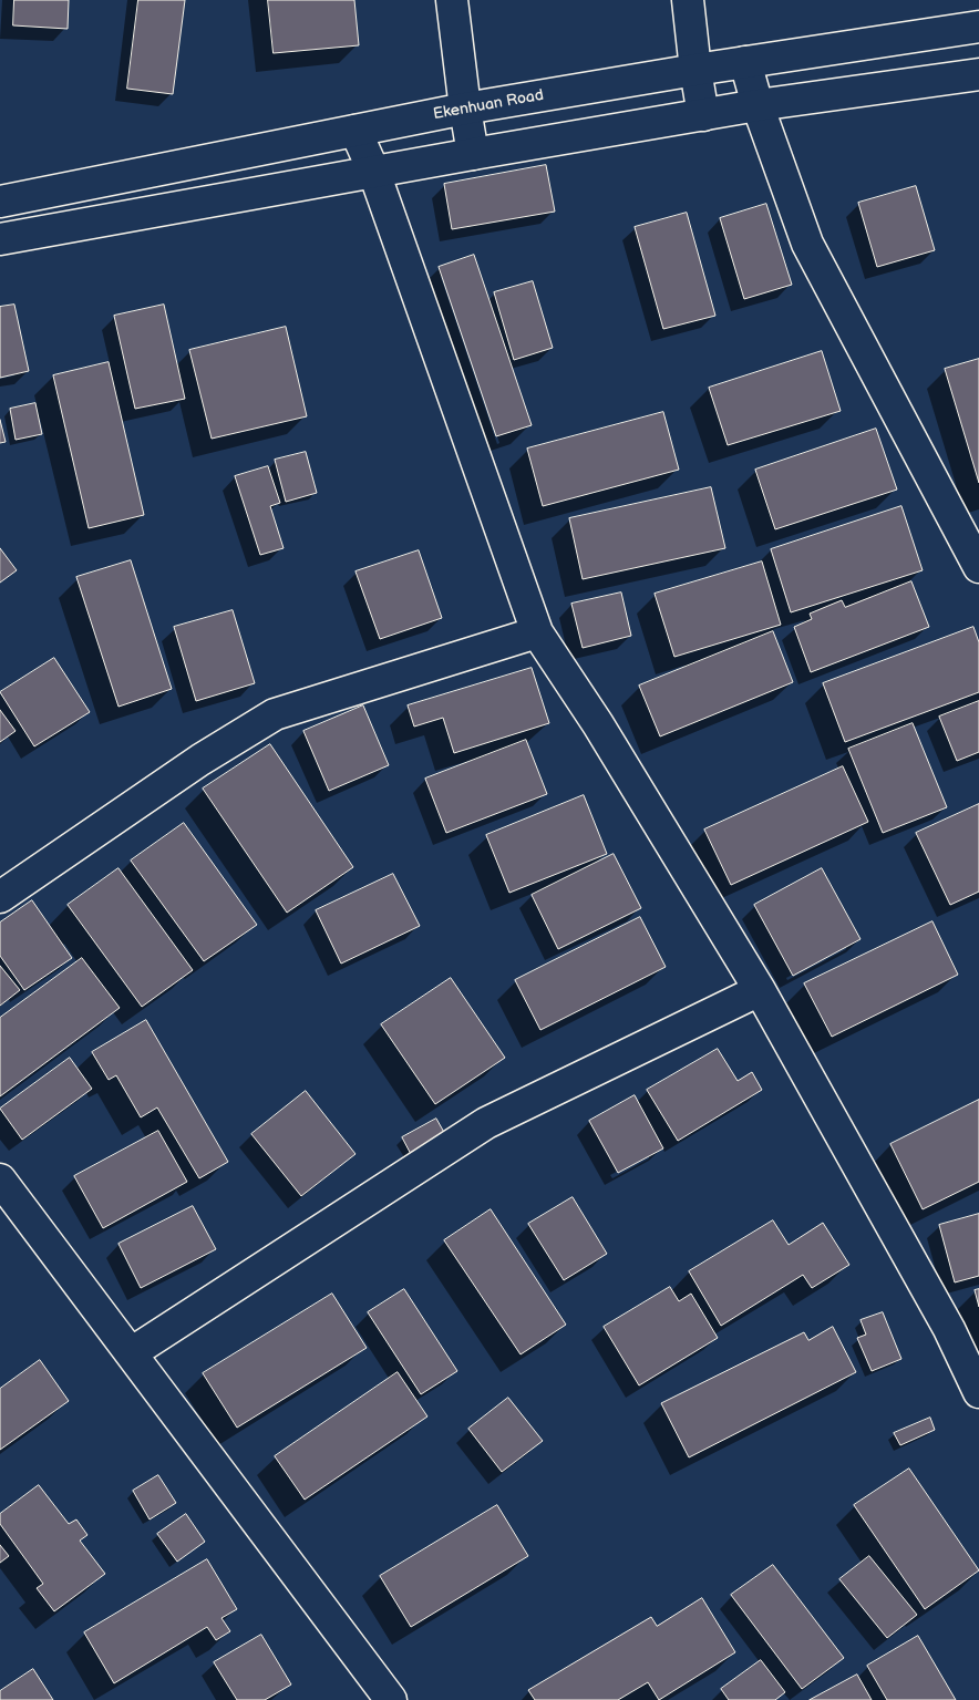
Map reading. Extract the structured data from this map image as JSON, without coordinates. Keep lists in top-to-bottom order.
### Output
{
  "streets": {
    "street": ["Ekenhuan Road"]
  }
}
